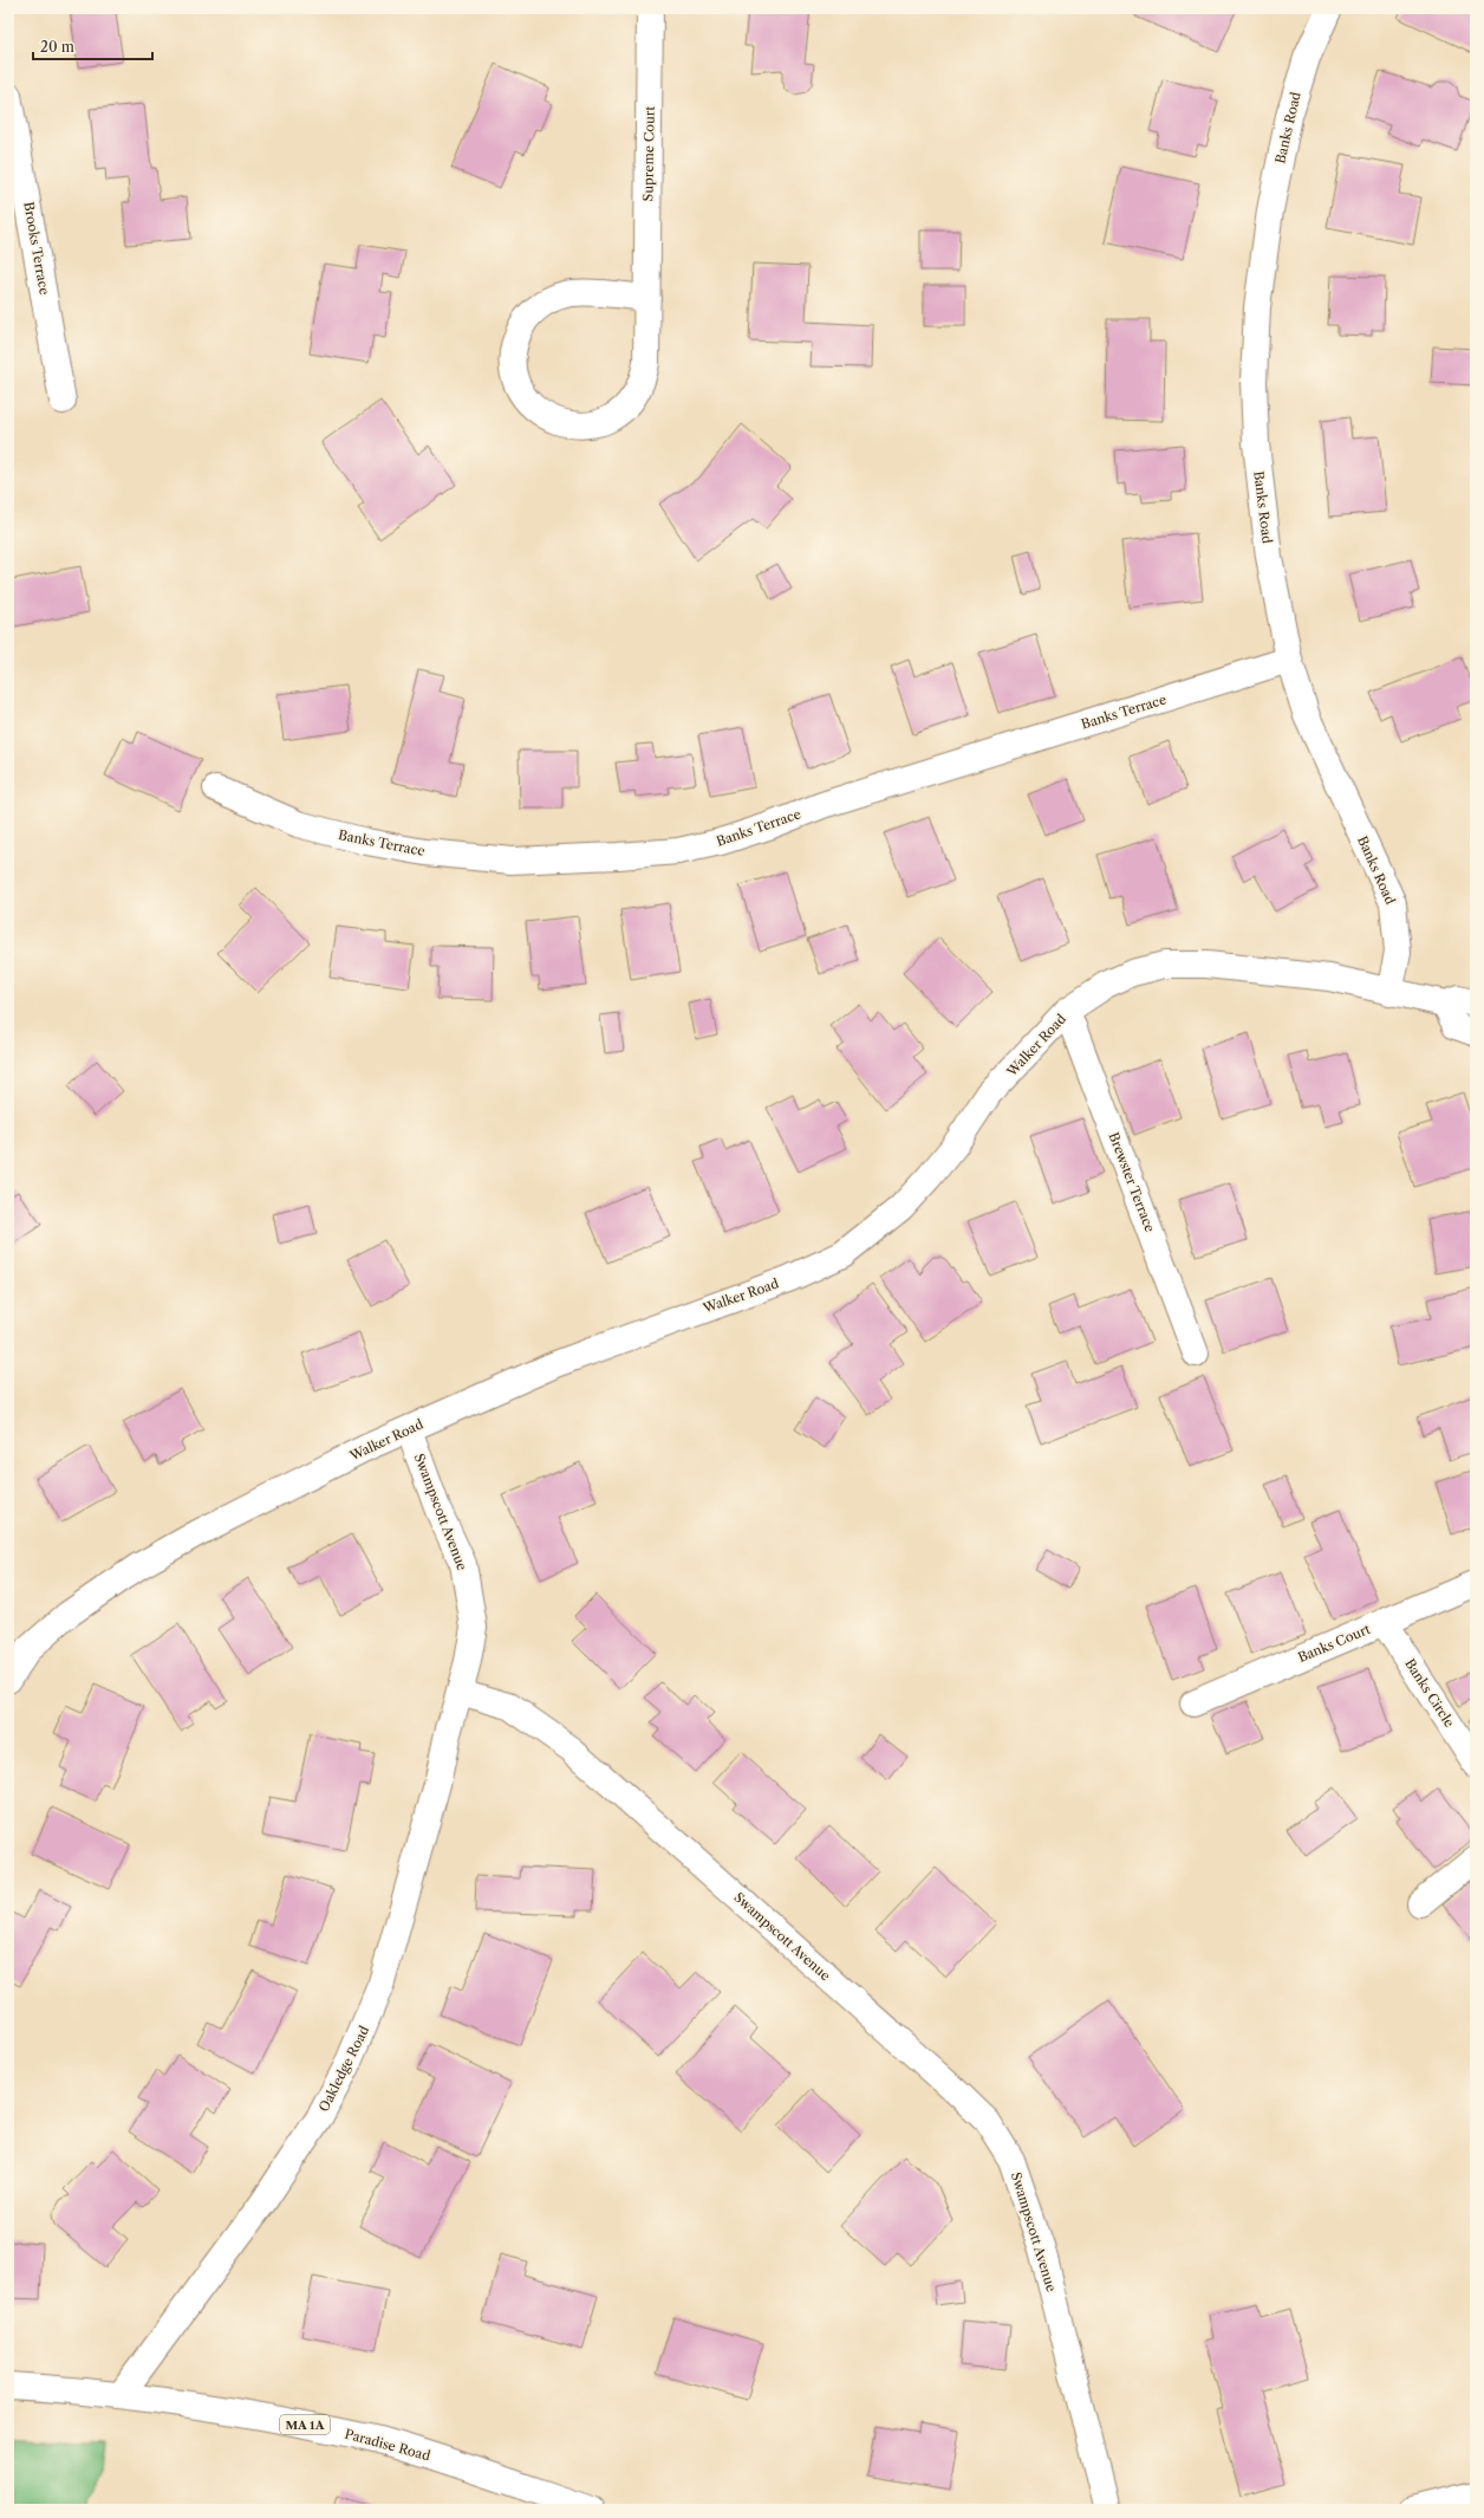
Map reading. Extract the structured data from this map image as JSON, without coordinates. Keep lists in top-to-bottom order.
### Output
{
  "streets": {
    "main road": [
      "Banks Road",
      "Supreme Court",
      "Brooks Terrace",
      "Banks Terrace",
      "Walker Road",
      "Brewster Terrace",
      "Swampscott Avenue",
      "Banks Court",
      "Banks Circle",
      "Oakledge Road",
      "MA 1A",
      "Paradise Road"
    ]
  },
  "crossings": [
    ["Banks Road", "Banks Terrace"],
    ["Banks Road", "Walker Road"],
    ["Walker Road", "Brewster Terrace"],
    ["Walker Road", "Swampscott Avenue"],
    ["Swampscott Avenue", "Oakledge Road"],
    ["Banks Court", "Banks Circle"],
    ["Oakledge Road", "Paradise Road"]
  ],
  "scale_bar": "20 m"
}
